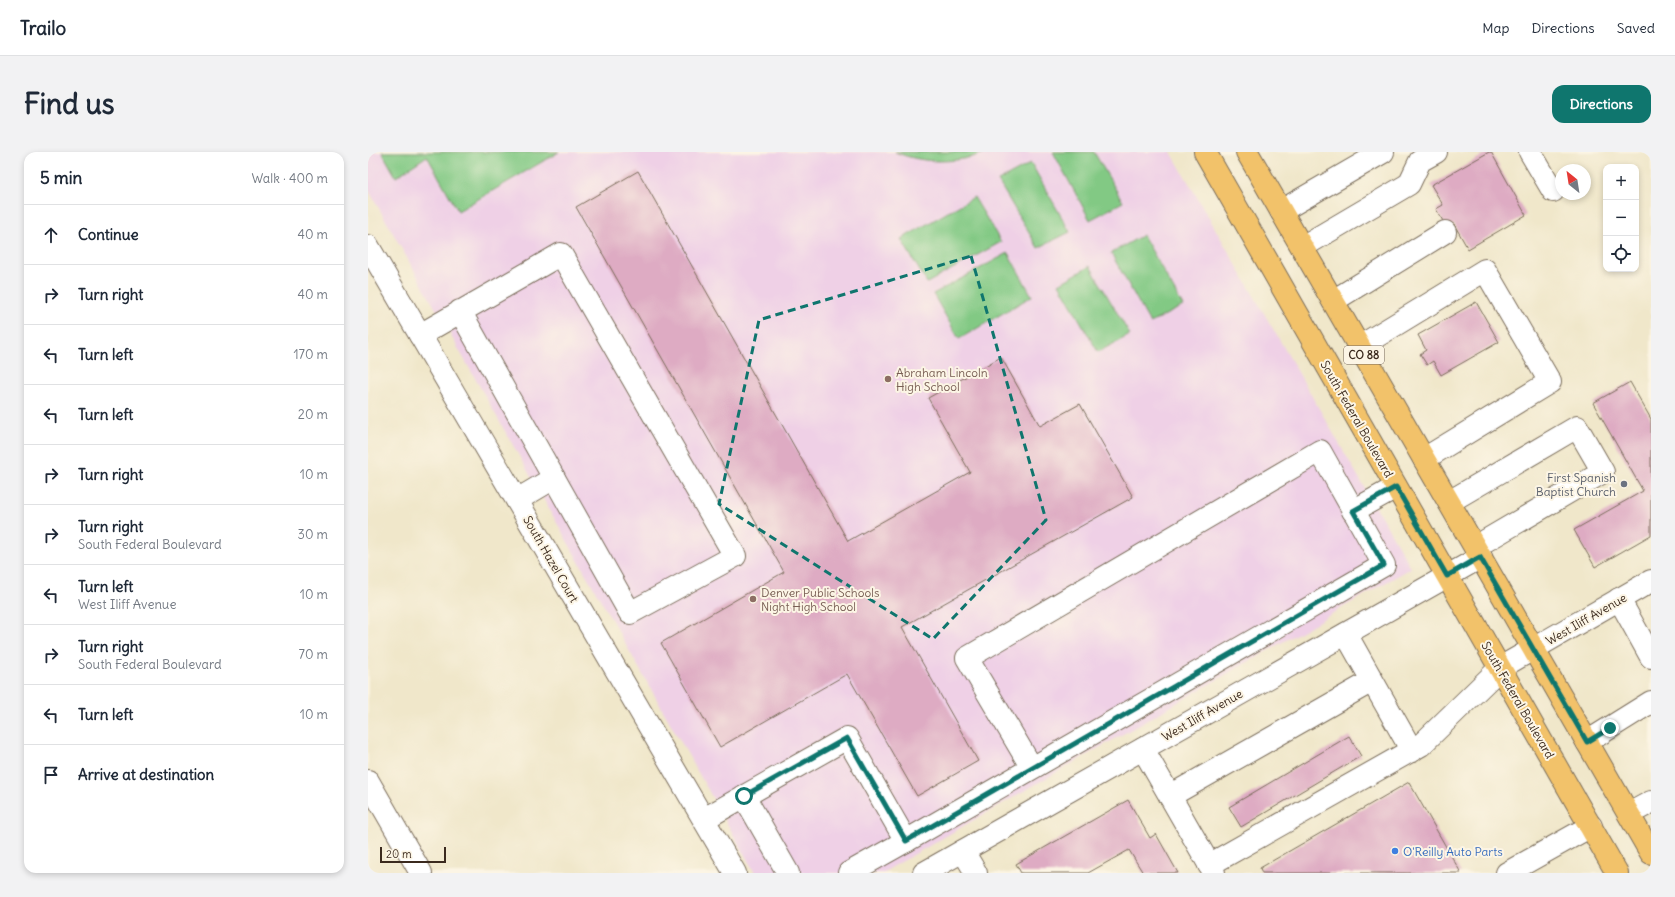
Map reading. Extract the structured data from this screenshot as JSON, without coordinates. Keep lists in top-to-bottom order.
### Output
{
  "streets": {
    "main road": ["CO 88", "South Federal Boulevard"],
    "street": ["South Hazel Court", "West Iliff Avenue"]
  },
  "crossings": [
    ["CO 88", "West Iliff Avenue"],
    ["South Federal Boulevard", "West Iliff Avenue"]
  ],
  "places": [
    "Abraham Lincoln High School",
    "First Spanish Baptist Church",
    "Denver Public Schools Night High School",
    "O'Reilly Auto Parts"
  ],
  "scale_bar": "20 m",
  "north": "top left",
  "page": {
    "header": "Trailo",
    "nav": ["Map", "Directions", "Saved"],
    "buttons": "Directions",
    "title": "Find us",
    "heading": ["5 min", "Walk · 400 m"],
    "map_buttons": ["+", "−"],
    "list": [
      ["Continue", "40 m"],
      ["Turn right", "40 m"],
      ["Turn left", "170 m"],
      ["Turn left", "20 m"],
      ["Turn right", "10 m"],
      ["Turn right", "South Federal Boulevard", "30 m"],
      ["Turn left", "West Iliff Avenue", "10 m"],
      ["Turn right", "South Federal Boulevard", "70 m"],
      ["Turn left", "10 m"],
      "Arrive at destination"
    ],
    "scale": "20 m"
  }
}
